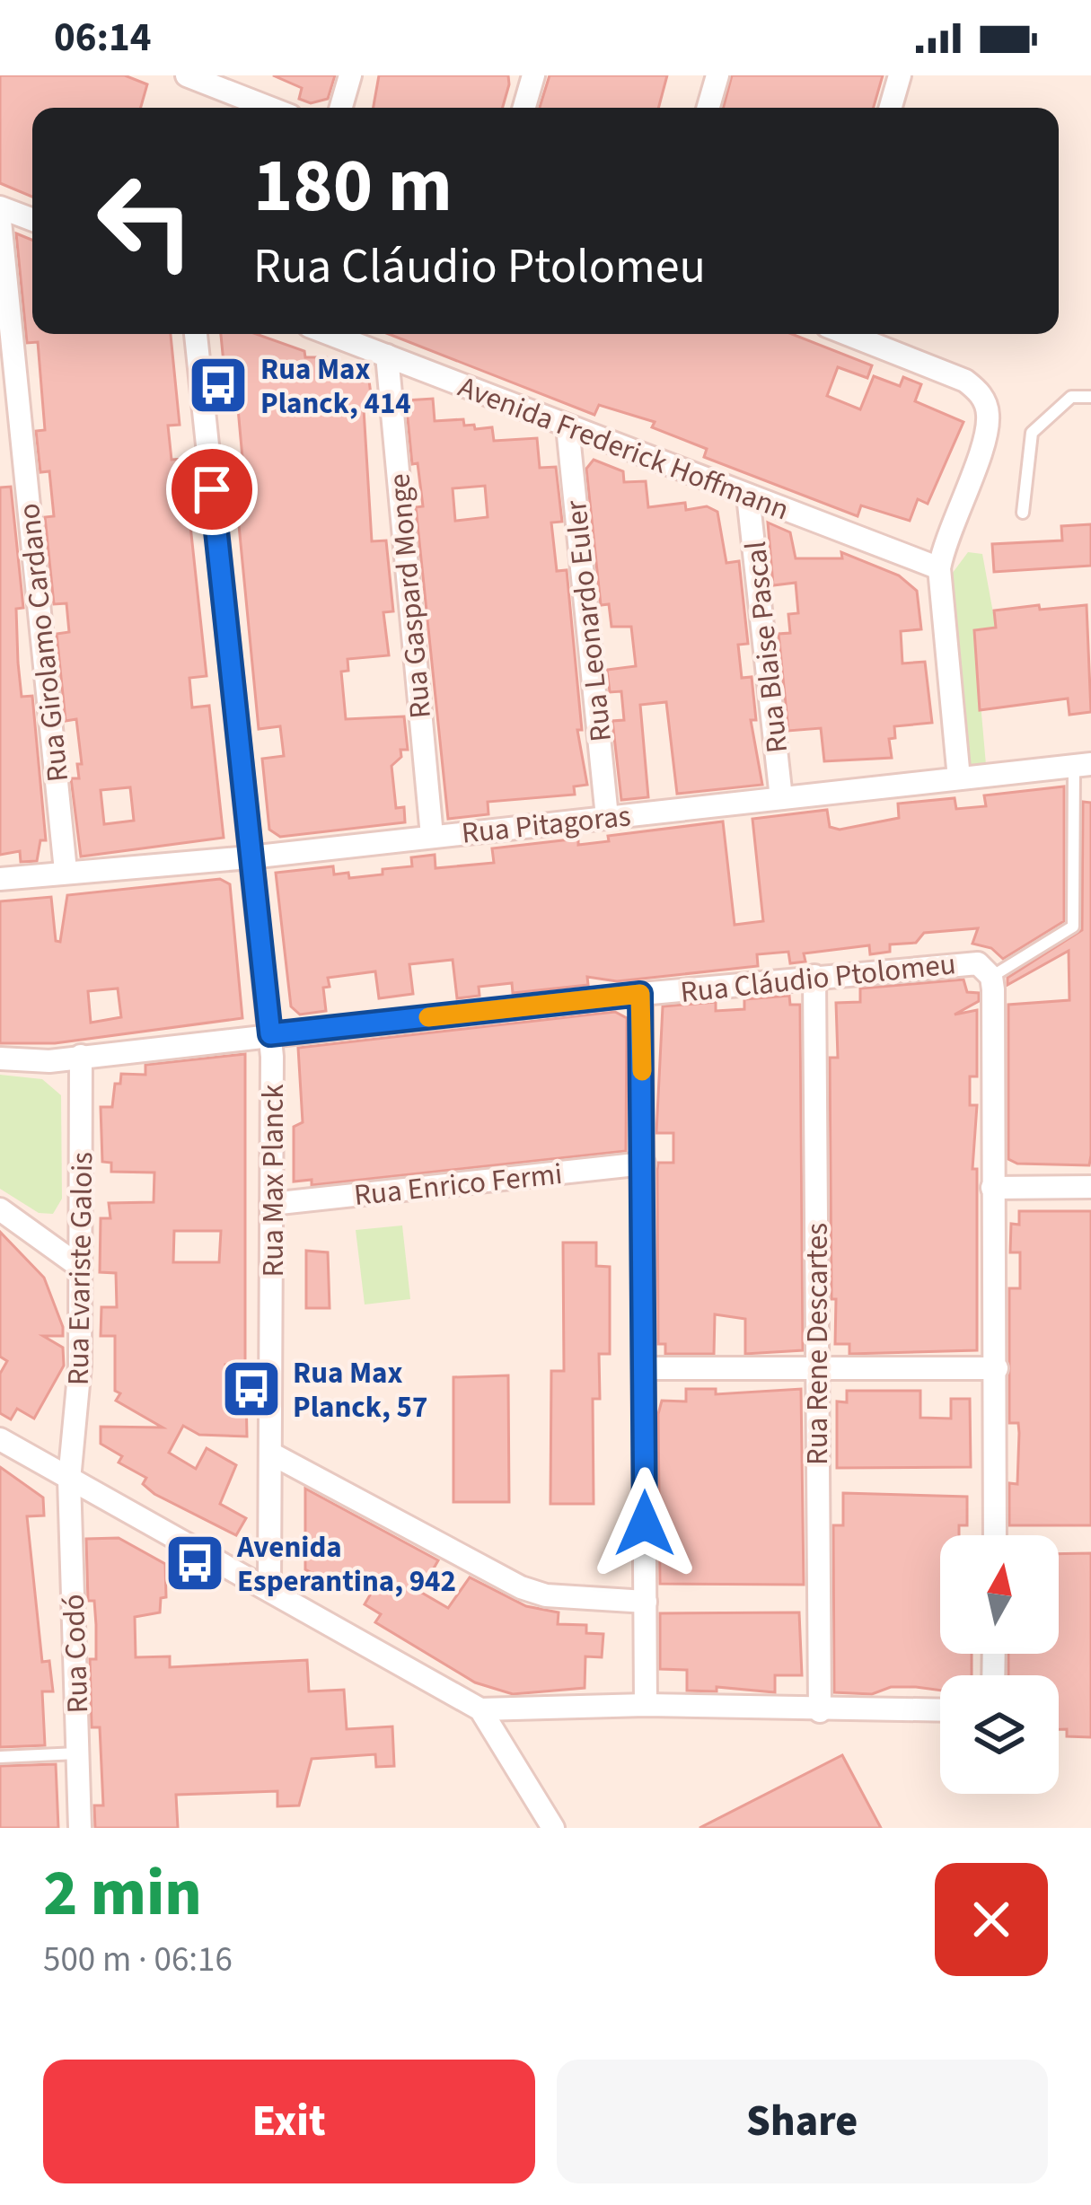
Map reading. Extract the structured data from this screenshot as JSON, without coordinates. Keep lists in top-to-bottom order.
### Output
{
  "streets": {
    "street": [
      "Avenida Frederick Hoffmann",
      "Rua Gaspard Monge",
      "Rua Leonardo Euler",
      "Rua Girolamo Cardano",
      "Rua Blaise Pascal",
      "Rua Pitagoras",
      "Rua Cláudio Ptolomeu",
      "Rua Max Planck",
      "Rua Enrico Fermi",
      "Rua Evariste Galois",
      "Rua Rene Descartes",
      "Rua Codó"
    ]
  },
  "crossings": [
    ["Avenida Frederick Hoffmann", "Rua Gaspard Monge"],
    ["Avenida Frederick Hoffmann", "Rua Leonardo Euler"],
    ["Avenida Frederick Hoffmann", "Rua Blaise Pascal"],
    ["Rua Gaspard Monge", "Rua Pitagoras"],
    ["Rua Leonardo Euler", "Rua Pitagoras"],
    ["Rua Girolamo Cardano", "Rua Pitagoras"],
    ["Rua Blaise Pascal", "Rua Pitagoras"],
    ["Rua Pitagoras", "Rua Max Planck"],
    ["Rua Cláudio Ptolomeu", "Rua Max Planck"],
    ["Rua Cláudio Ptolomeu", "Rua Evariste Galois"],
    ["Rua Cláudio Ptolomeu", "Rua Rene Descartes"],
    ["Rua Max Planck", "Rua Enrico Fermi"],
    ["Rua Evariste Galois", "Rua Codó"]
  ],
  "places": {
    "bus stop": ["Rua Max Planck, 414", "Rua Max Planck, 57", "Avenida Esperantina, 942"]
  },
  "north": "top",
  "page": {
    "status": "06:14",
    "turn": ["180 m", "Rua Cláudio Ptolomeu"],
    "heading": ["2 min", "500 m · 06:16"],
    "buttons": ["Exit", "Share"]
  }
}
